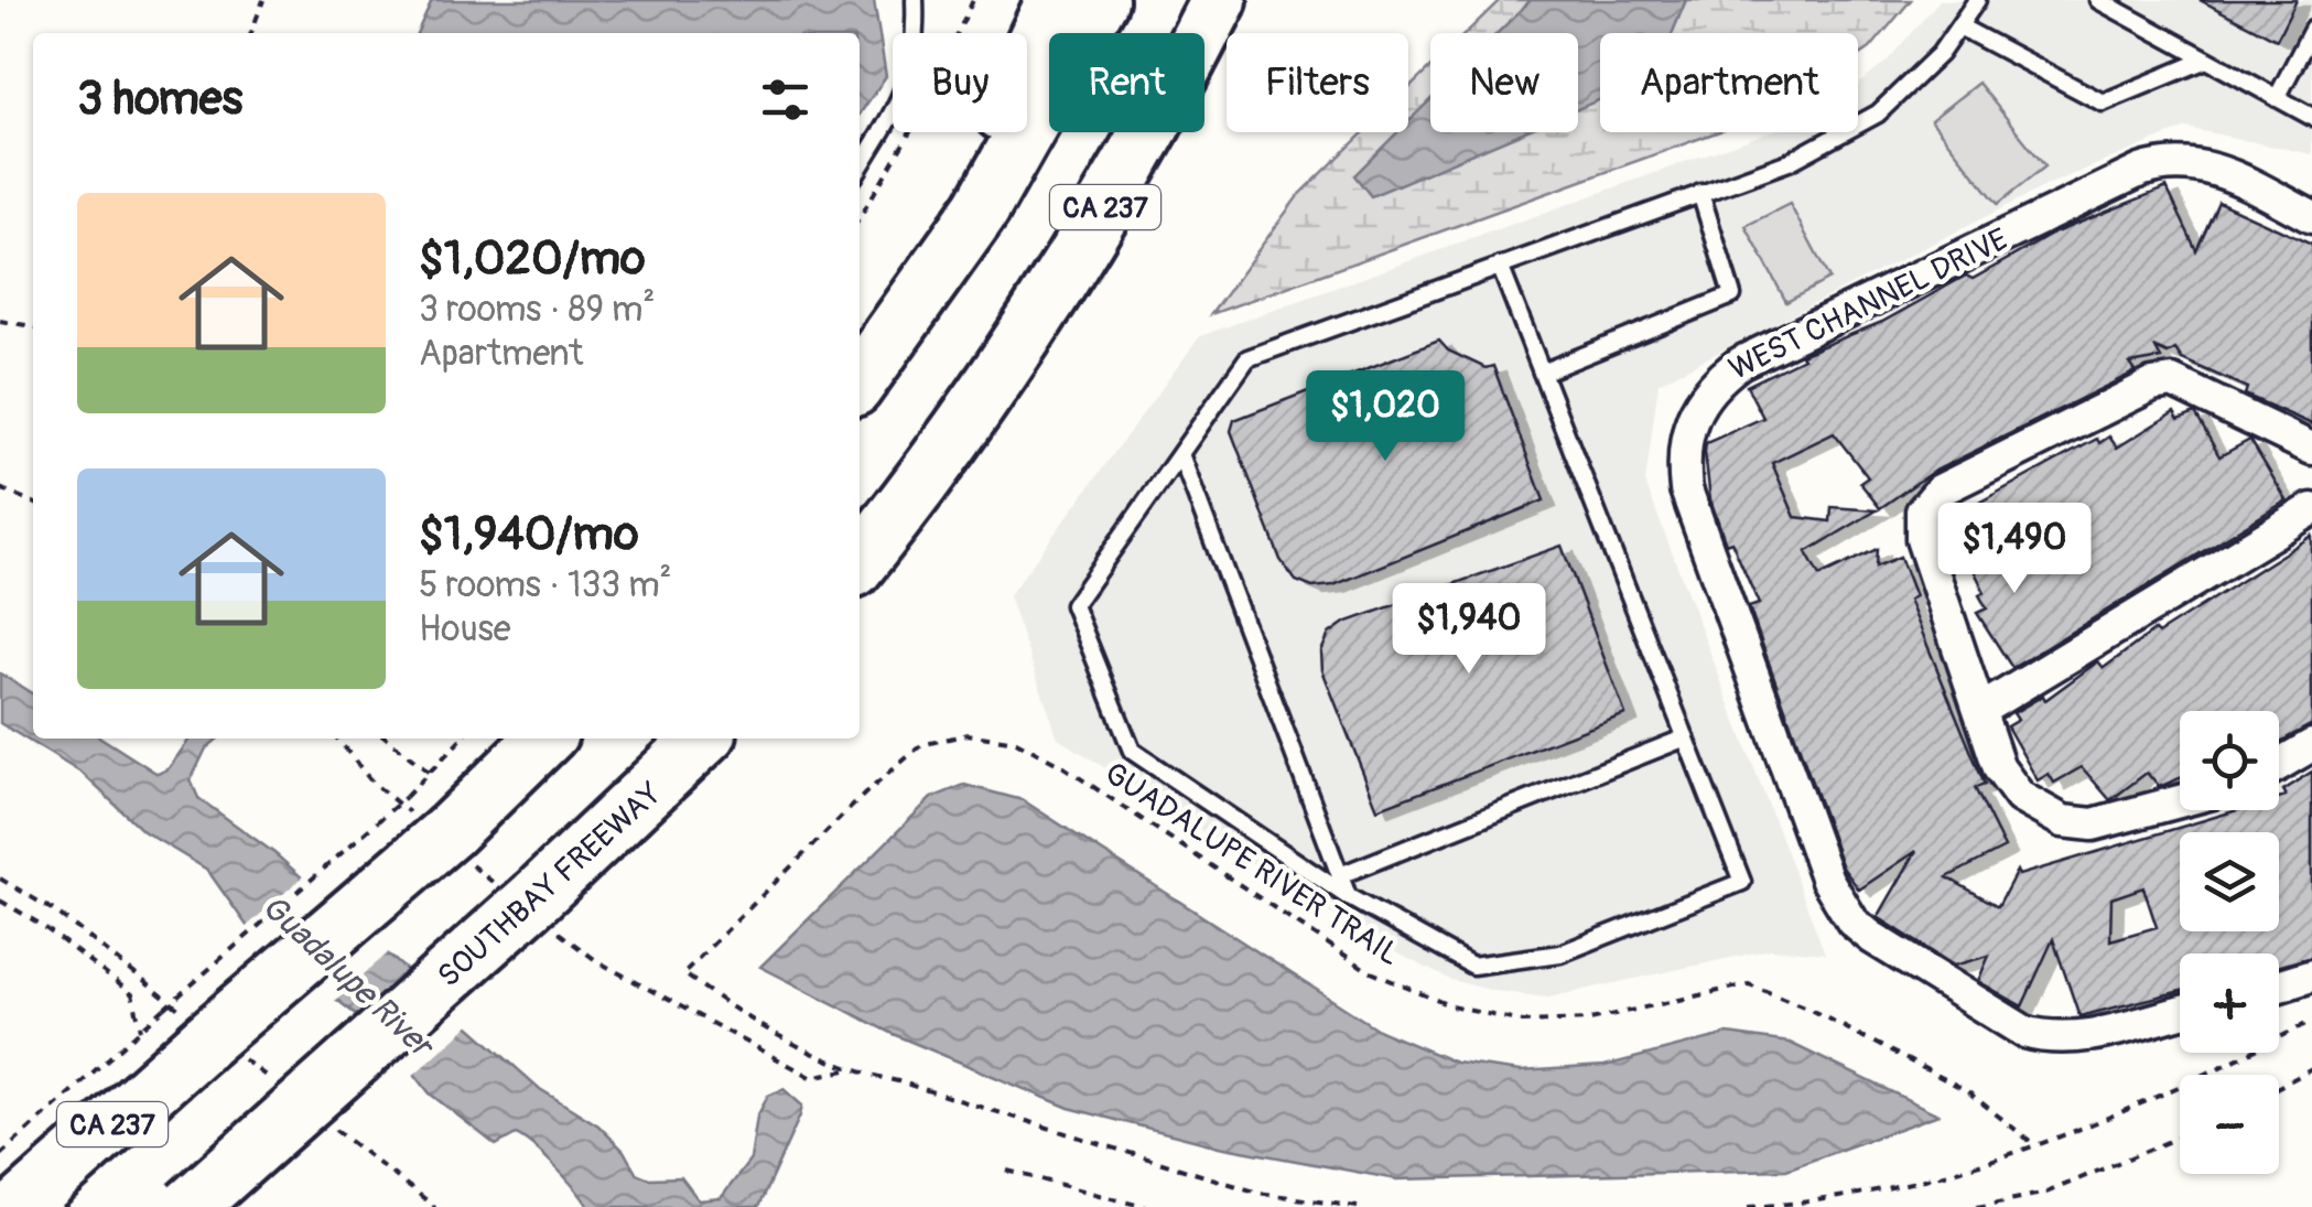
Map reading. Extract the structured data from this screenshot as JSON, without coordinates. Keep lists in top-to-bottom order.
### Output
{
  "streets": {
    "highway": ["CA 237", "SOUTHBAY FREEWAY"],
    "street": ["WEST CHANNEL DRIVE"],
    "path": ["GUADALUPE RIVER TRAIL"]
  },
  "crossings": [
    ["CA 237", "GUADALUPE RIVER TRAIL"],
    ["GUADALUPE RIVER TRAIL", "SOUTHBAY FREEWAY"]
  ],
  "water": ["Guadalupe River"],
  "page": {
    "chip": [
      "Buy",
      "Rent",
      "Filters",
      "New",
      "Apartment"
    ],
    "heading": "3 homes",
    "list": [
      {
        "name": "$1,020/mo",
        "note": "3 rooms · 89 m² · Apartment"
      },
      {
        "name": "$1,940/mo",
        "note": "5 rooms · 133 m² · House"
      }
    ],
    "price": ["$1,020", "$1,490", "$1,940"],
    "map_buttons": ["+", "−"]
  }
}
